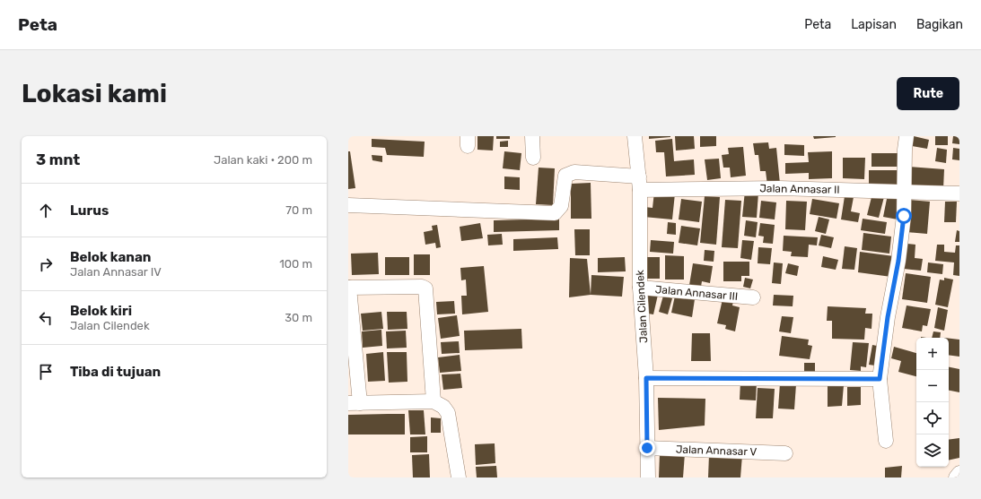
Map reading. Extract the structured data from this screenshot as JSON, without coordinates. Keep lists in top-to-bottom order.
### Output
{
  "streets": {
    "street": [
      "Jalan Annasar II",
      "Jalan Annasar III",
      "Jalan Cilendek",
      "Jalan Annasar V"
    ]
  },
  "crossings": [
    ["Jalan Annasar II", "Jalan Cilendek"],
    ["Jalan Annasar III", "Jalan Cilendek"],
    ["Jalan Cilendek", "Jalan Annasar V"]
  ],
  "page": {
    "header": "Peta",
    "nav": ["Peta", "Lapisan", "Bagikan"],
    "buttons": "Rute",
    "title": "Lokasi kami",
    "heading": ["3 mnt", "Jalan kaki · 200 m"],
    "list": [
      ["Lurus", "70 m"],
      ["Belok kanan", "Jalan Annasar IV", "100 m"],
      ["Belok kiri", "Jalan Cilendek", "30 m"],
      "Tiba di tujuan"
    ],
    "map_buttons": ["+", "−"]
  }
}
